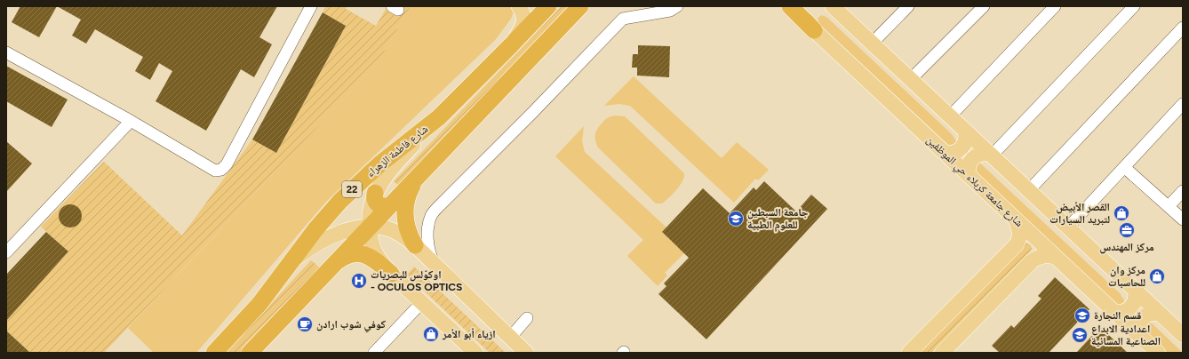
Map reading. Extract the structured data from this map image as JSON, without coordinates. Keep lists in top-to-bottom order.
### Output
{
  "streets": {
    "highway": ["شارع فاطمة الزهراء", "22"],
    "main road": ["شارع جامعة كربلاء حي الموظفين"]
  },
  "places": {
    "shop": ["القصر الأبيض لتبريد السيارات", "مركز وان للحاسبات", "ازياء أبو الأمر"],
    "school or university": ["جامعة السبطين للعلوم الطبية", "قسم النجارة", "اعدادية الابداع الصناعية المسائية"],
    "office": ["مركز المهندس"],
    "hospital": ["اوكوّلس للبصريات - OCULOS OPTICS"],
    "cafe": ["كوفي شوب ارادن"]
  }
}
